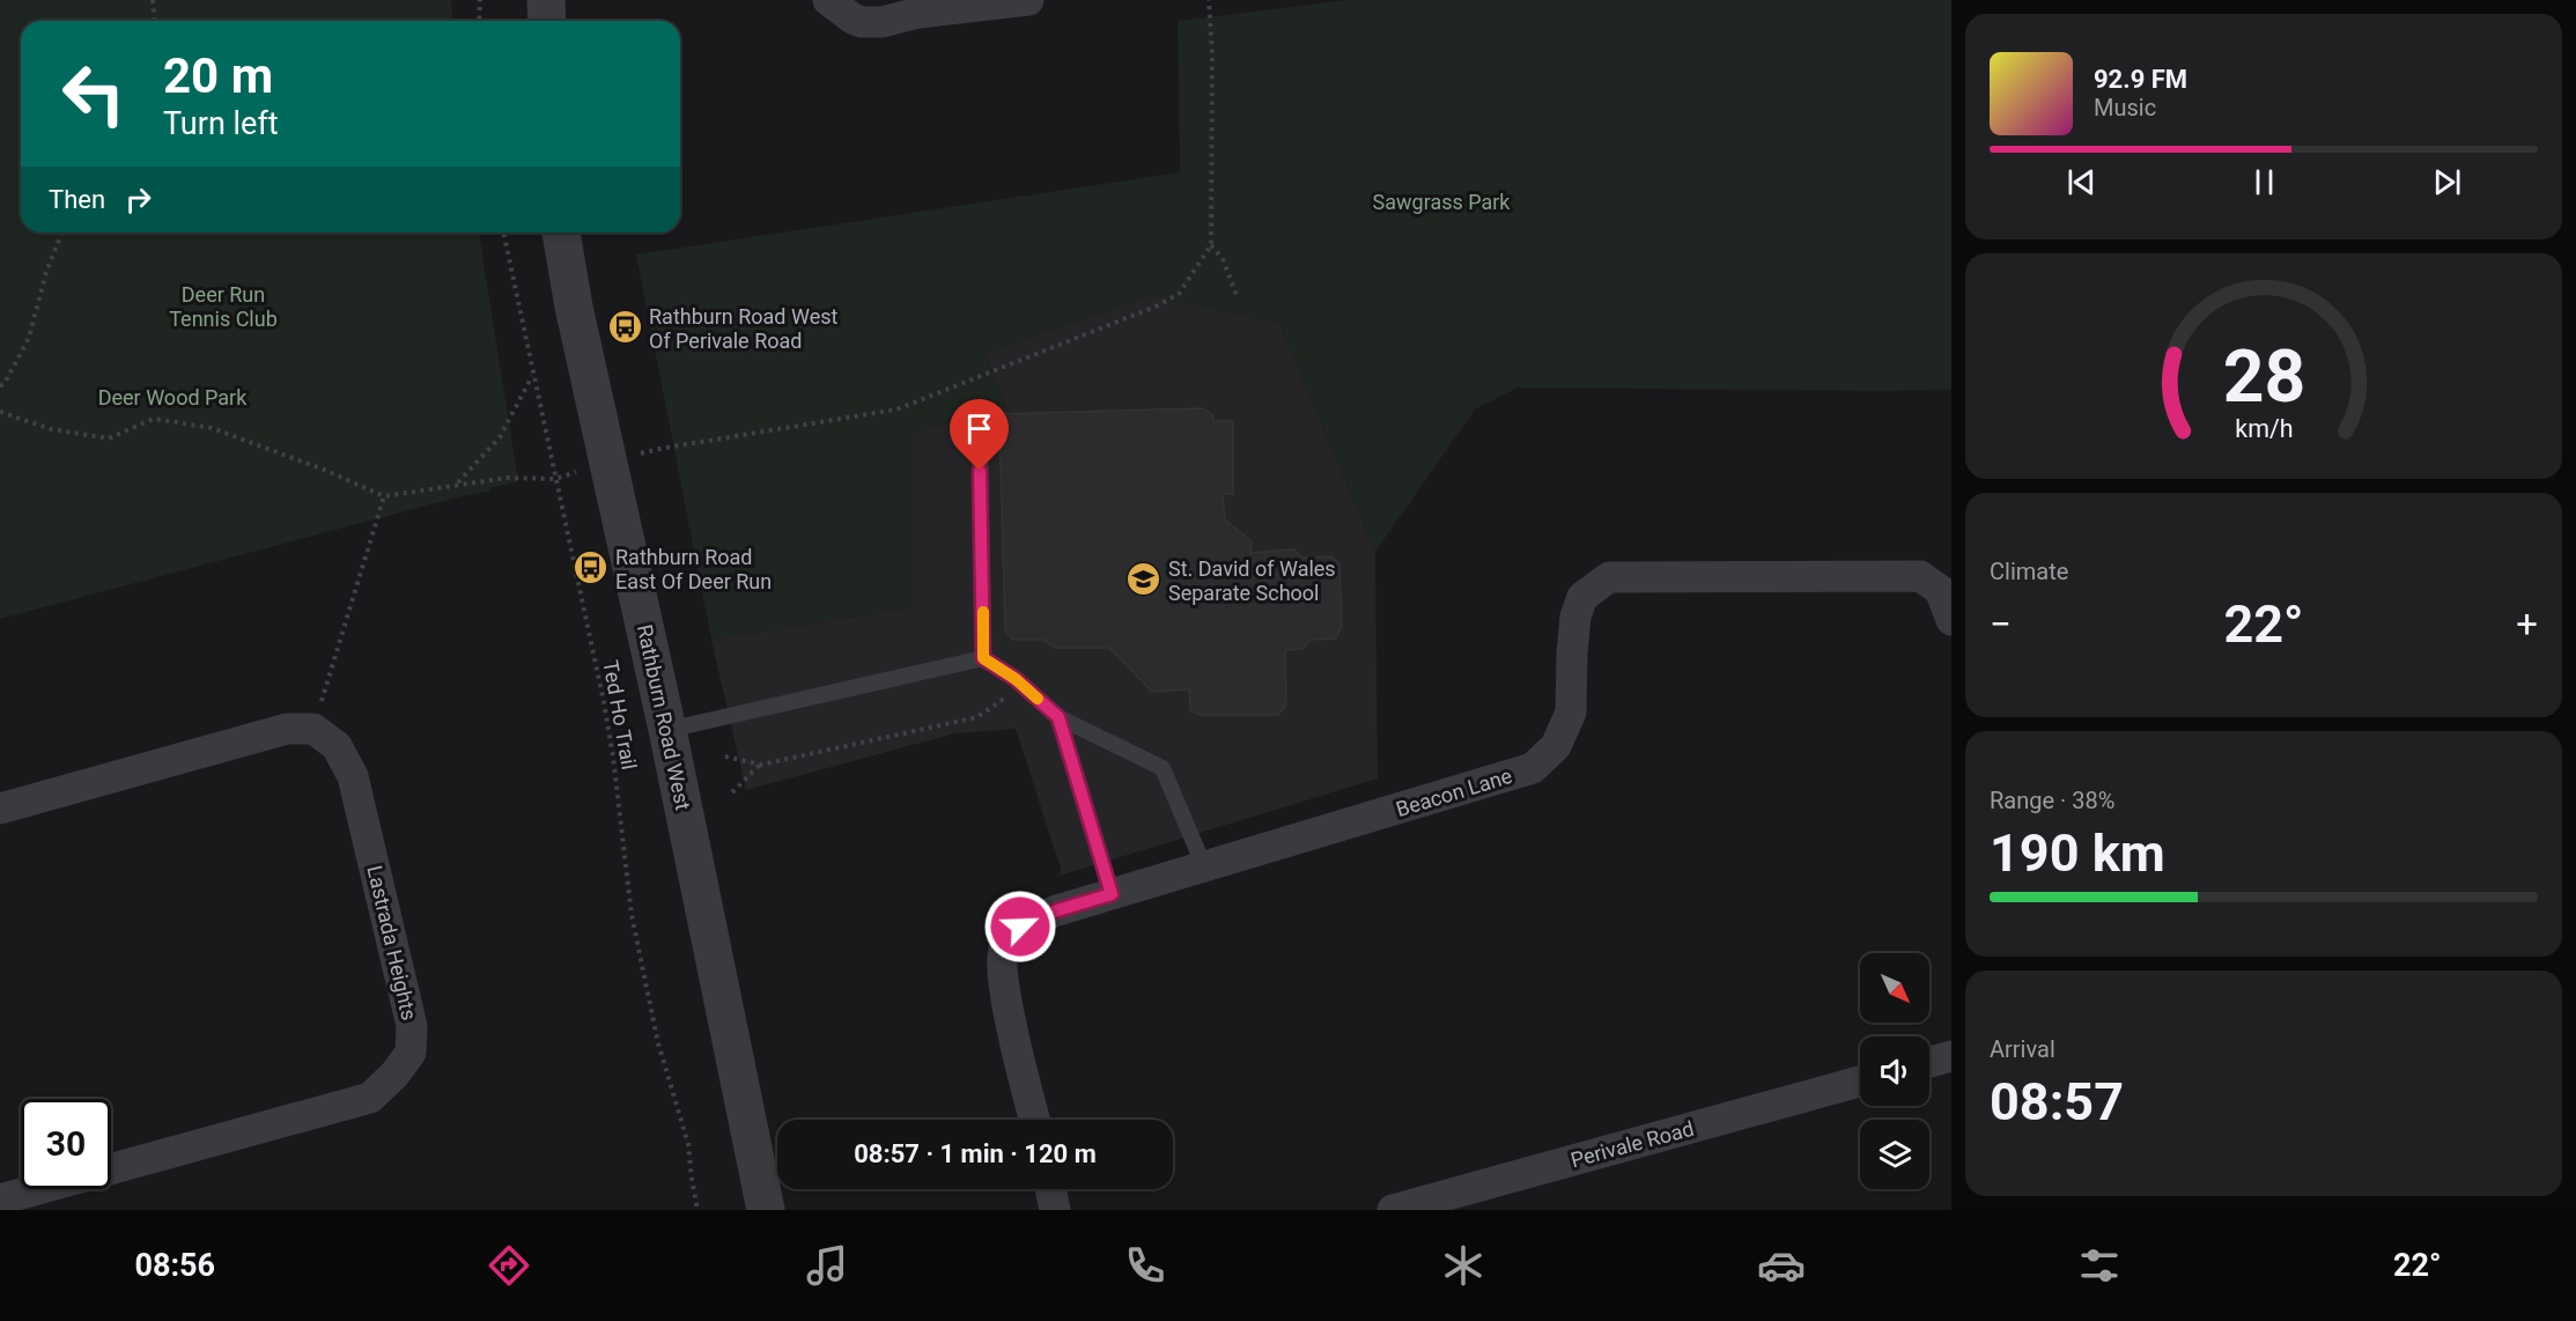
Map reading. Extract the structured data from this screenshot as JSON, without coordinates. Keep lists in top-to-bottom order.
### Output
{
  "streets": {
    "street": [
      "Rathburn Road West",
      "Beacon Lane",
      "Lastrada Heights",
      "Perivale Road"
    ],
    "path": ["Ted Ho Trail"]
  },
  "parks": ["Sawgrass Park", "Deer Run Tennis Club", "Deer Wood Park"],
  "places": {
    "bus stop": ["Rathburn Road West Of Perivale Road", "Rathburn Road East Of Deer Run"],
    "school or university": ["St. David of Wales Separate School"]
  },
  "north": "bottom right",
  "page": {
    "turn": ["20 m", "Turn left"],
    "song": ["92.9 FM", "Music"],
    "then": "Then",
    "tile": [
      "Climate",
      ["Range · 38%", "190 km"],
      ["Arrival", "08:57"]
    ],
    "heat": ["−", "22°", "+"],
    "limit": "30",
    "trip": "08:57 · 1 min · 120 m",
    "tabs": ["08:56", "22°"],
    "gauge": ["28", "km/h"]
  }
}
